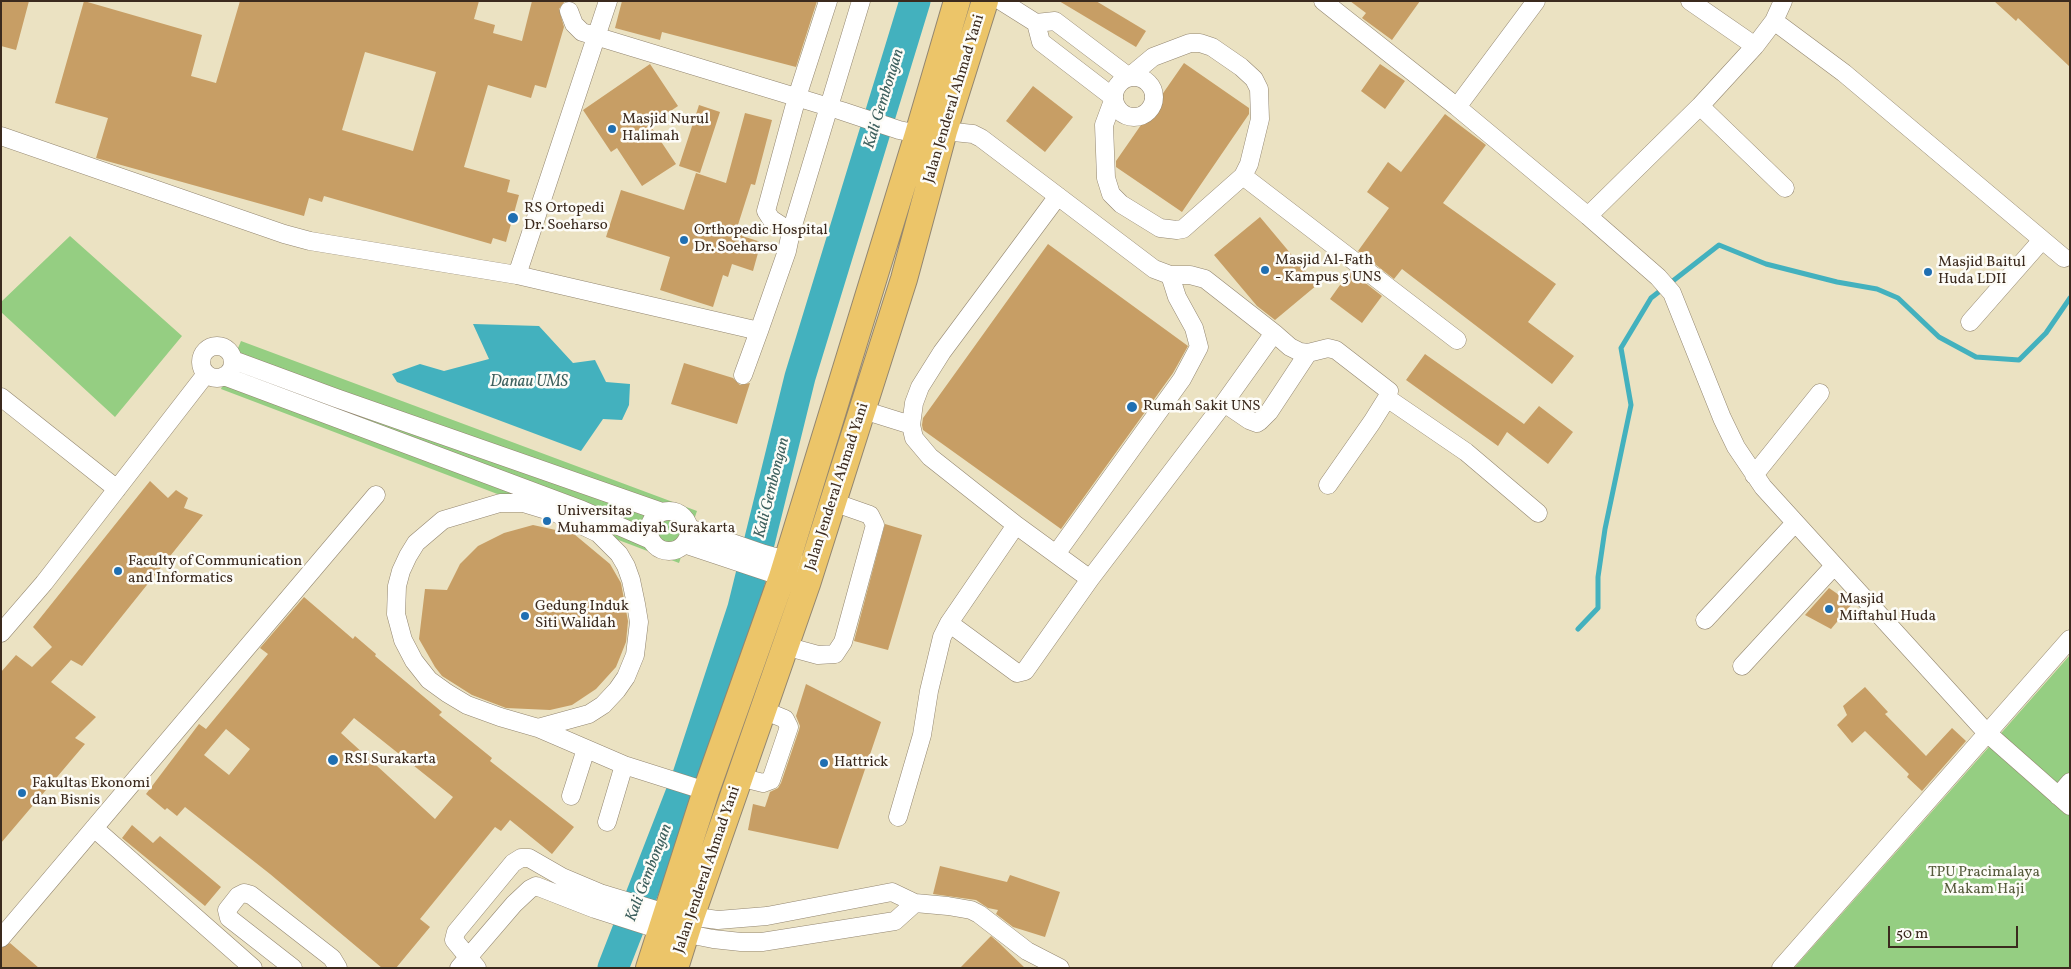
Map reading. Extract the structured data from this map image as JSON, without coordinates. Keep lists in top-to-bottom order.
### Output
{
  "streets": {
    "highway": ["Jalan Jenderal Ahmad Yani"]
  },
  "water": ["Kali Gembongan", "Danau UMS"],
  "parks": ["TPU Pracimalaya Makam Haji"],
  "places": [
    "Masjid Nurul Halimah",
    "RS Ortopedi Dr. Soeharso",
    "Orthopedic Hospital Dr. Soeharso",
    "Masjid Al-Fath - Kampus 5 UNS",
    "Masjid Baitul Huda LDII",
    "Rumah Sakit UNS",
    "Universitas Muhammadiyah Surakarta",
    "Faculty of Communication and Informatics",
    "Masjid Miftahul Huda",
    "Gedung Induk Siti Walidah",
    "RSI Surakarta",
    "Hattrick",
    "Fakultas Ekonomi dan Bisnis"
  ],
  "scale_bar": "50 m"
}
